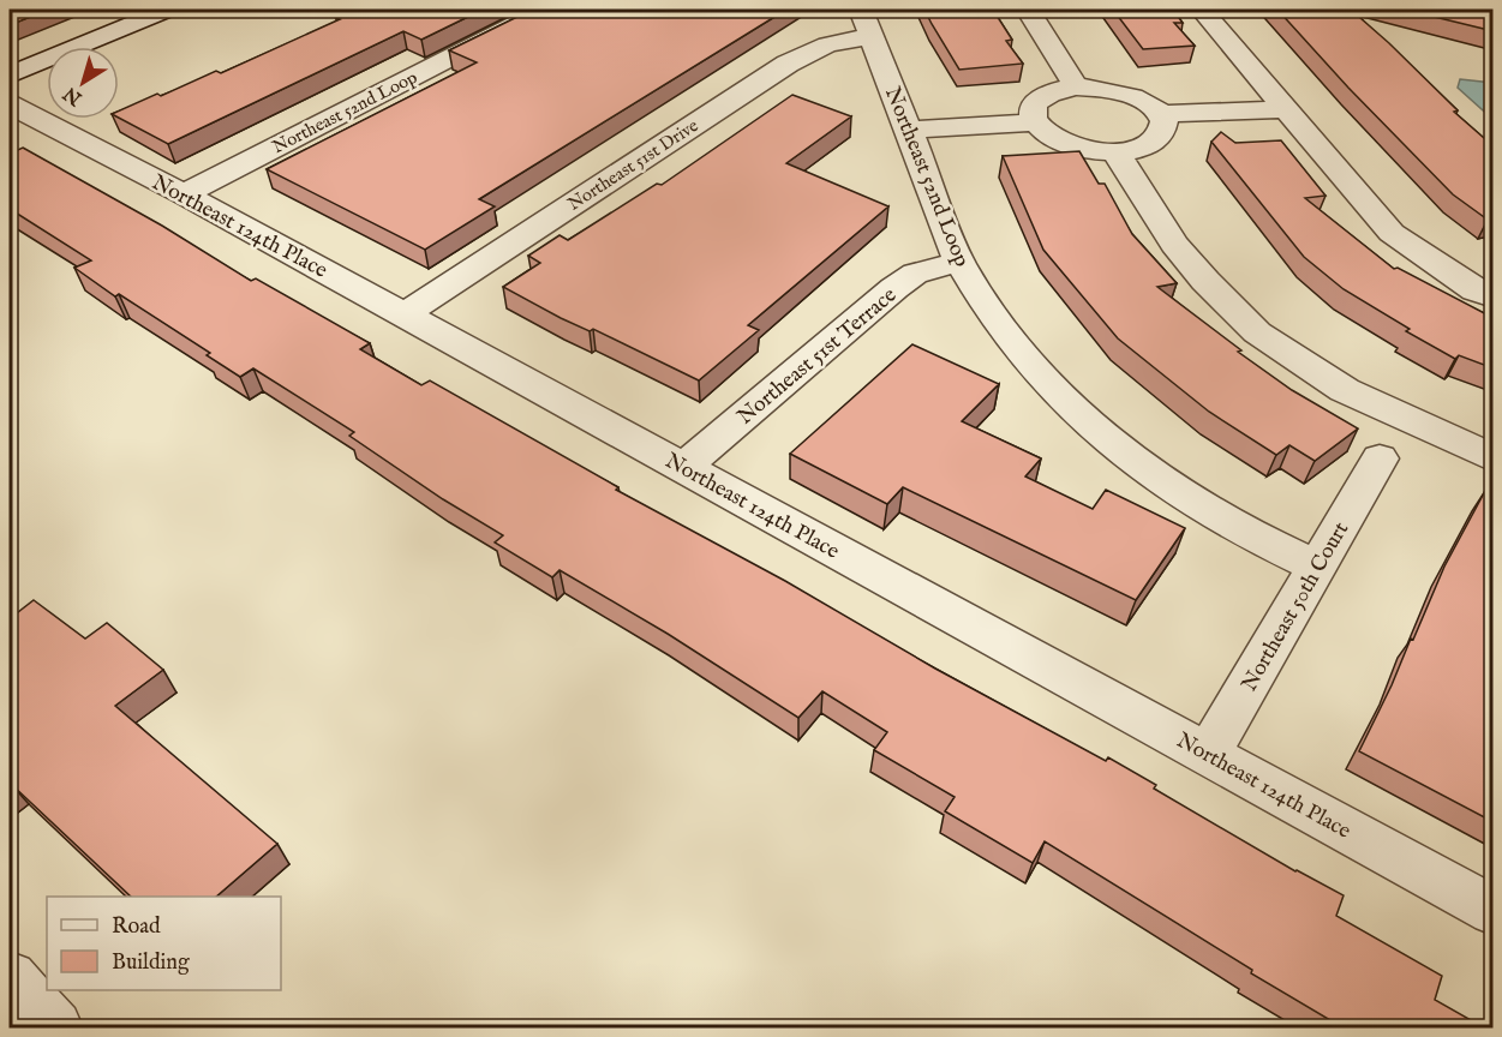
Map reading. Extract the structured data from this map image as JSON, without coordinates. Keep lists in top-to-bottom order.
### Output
{
  "streets": {
    "street": [
      "Northeast 52nd Loop",
      "Northeast 51st Drive",
      "Northeast 124th Place",
      "Northeast 51st Terrace",
      "Northeast 50th Court"
    ]
  },
  "crossings": [
    ["Northeast 52nd Loop", "Northeast 51st Drive"],
    ["Northeast 52nd Loop", "Northeast 124th Place"],
    ["Northeast 52nd Loop", "Northeast 51st Terrace"],
    ["Northeast 52nd Loop", "Northeast 50th Court"],
    ["Northeast 51st Drive", "Northeast 124th Place"],
    ["Northeast 124th Place", "Northeast 51st Terrace"],
    ["Northeast 124th Place", "Northeast 50th Court"]
  ],
  "legend": ["Road", "Building"],
  "north": "bottom left"
}
